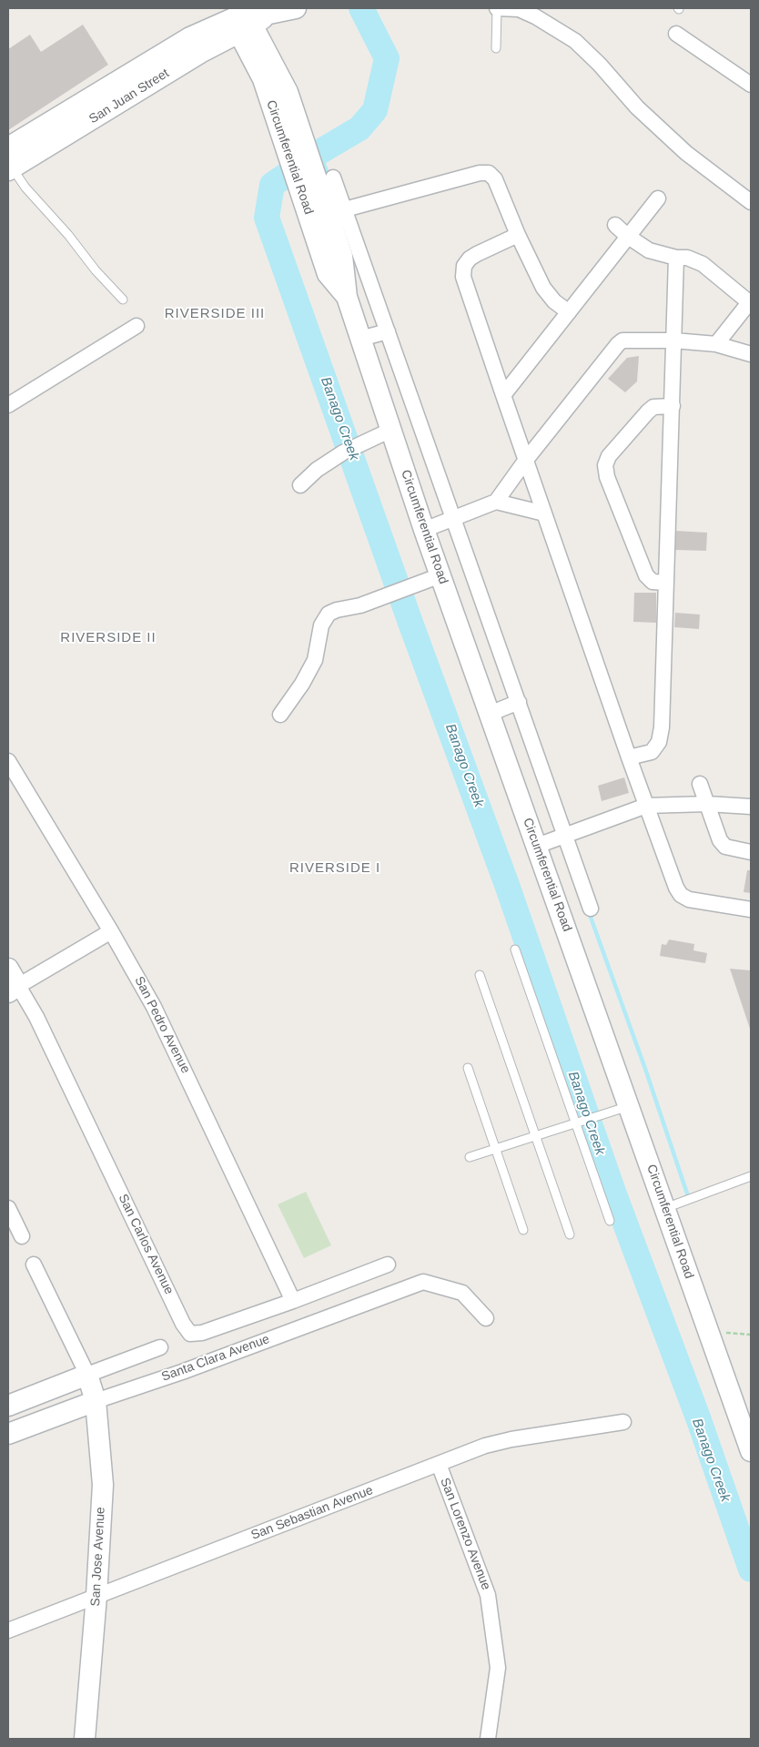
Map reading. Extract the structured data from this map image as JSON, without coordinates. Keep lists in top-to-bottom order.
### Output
{
  "streets": {
    "main road": [
      "San Juan Street",
      "Circumferential Road",
      "San Carlos Avenue",
      "Santa Clara Avenue",
      "San Jose Avenue"
    ],
    "street": ["San Pedro Avenue", "San Sebastian Avenue", "San Lorenzo Avenue"]
  },
  "crossings": [
    ["San Juan Street", "Circumferential Road"],
    ["San Pedro Avenue", "San Carlos Avenue"],
    ["Santa Clara Avenue", "San Jose Avenue"],
    ["San Sebastian Avenue", "San Lorenzo Avenue"],
    ["San Sebastian Avenue", "San Jose Avenue"]
  ],
  "districts": ["RIVERSIDE III", "RIVERSIDE II", "RIVERSIDE I"],
  "water": ["Banago Creek"]
}
